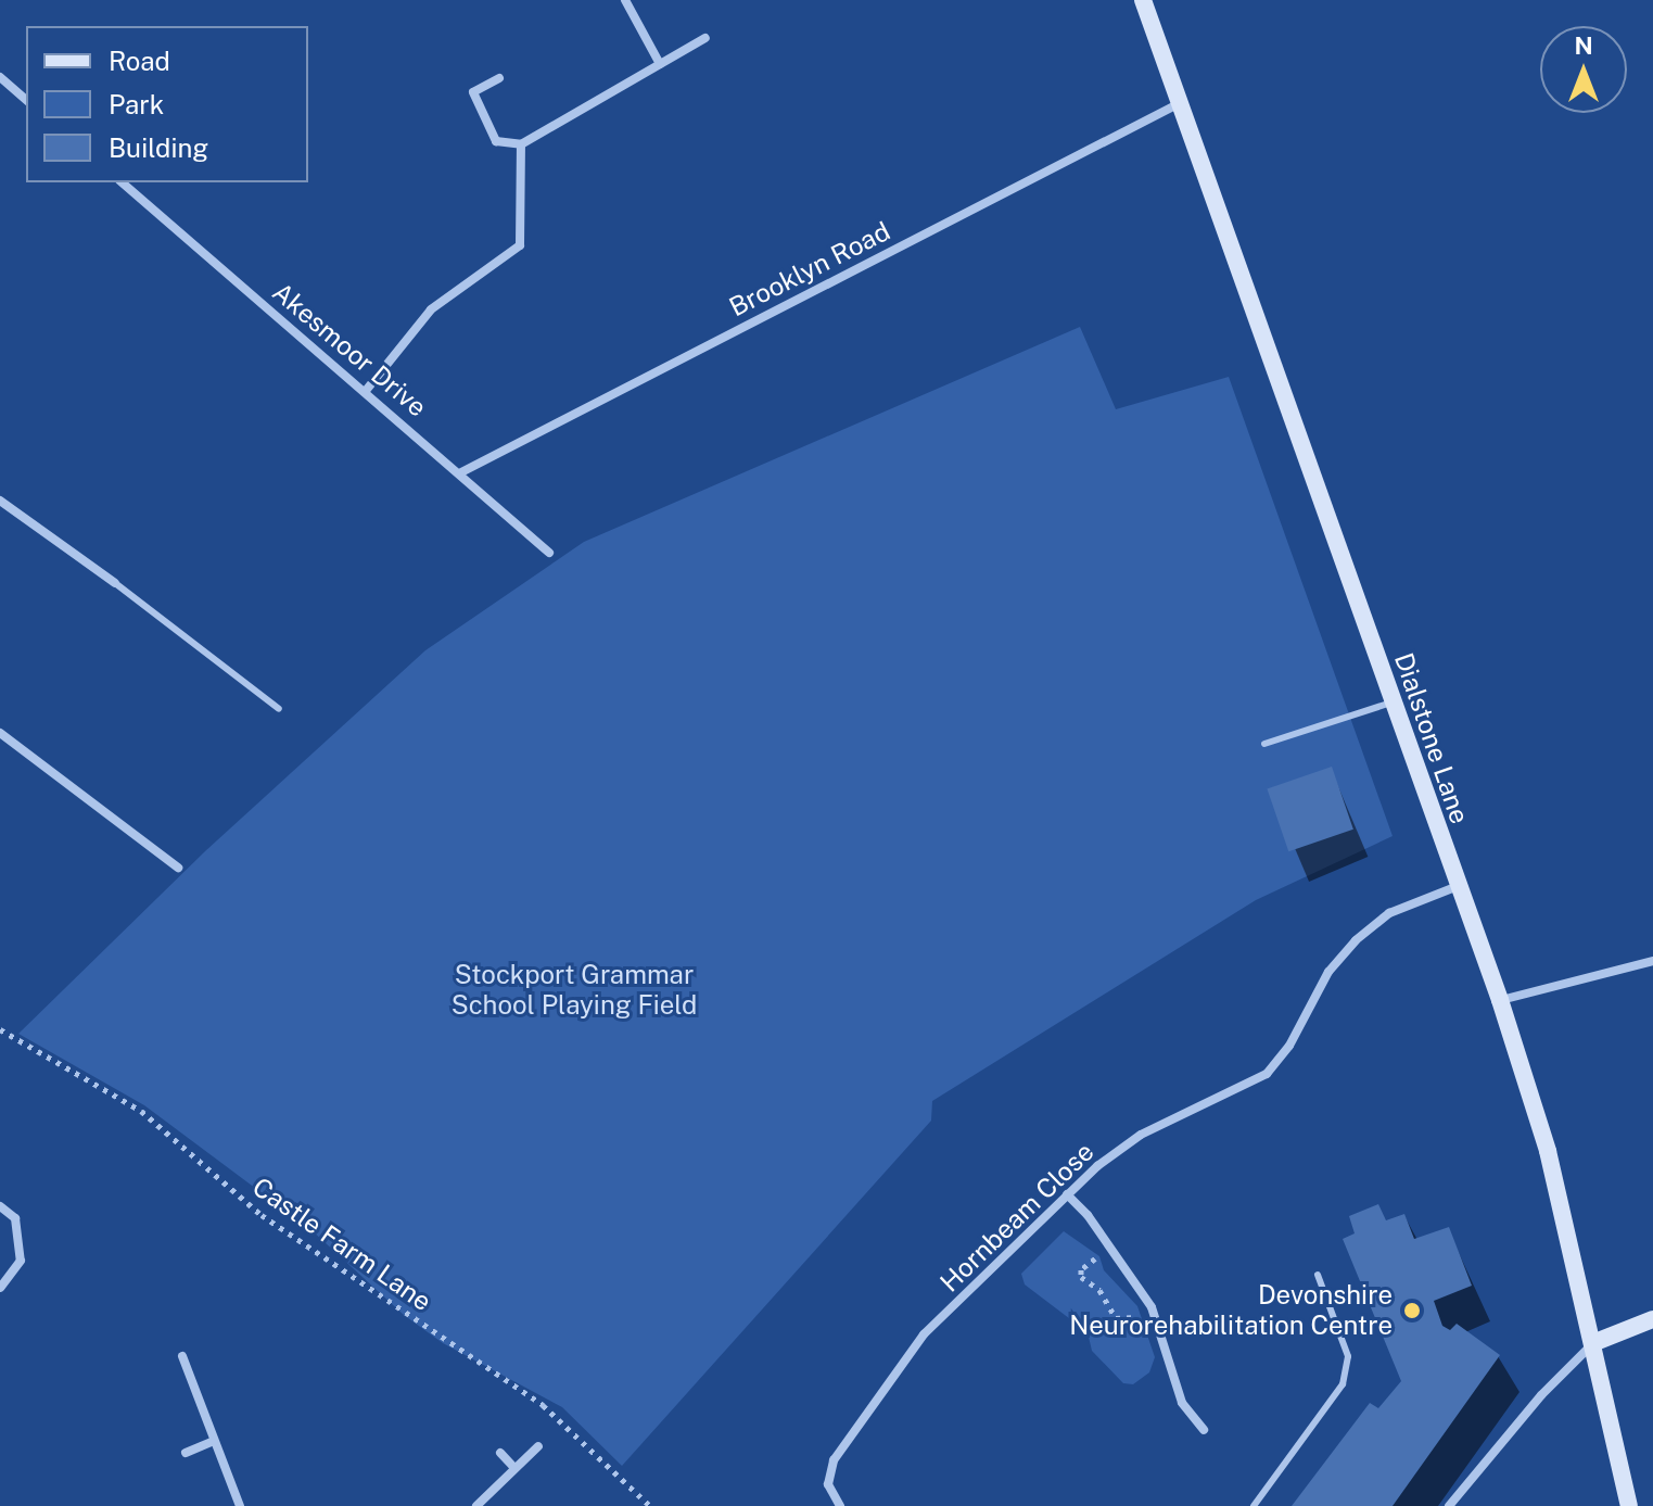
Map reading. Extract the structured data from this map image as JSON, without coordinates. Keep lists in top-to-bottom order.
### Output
{
  "streets": {
    "street": [
      "Brooklyn Road",
      "Akesmoor Drive",
      "Dialstone Lane",
      "Hornbeam Close"
    ],
    "path": ["Castle Farm Lane"]
  },
  "crossings": [
    ["Brooklyn Road", "Akesmoor Drive"],
    ["Brooklyn Road", "Dialstone Lane"],
    ["Dialstone Lane", "Hornbeam Close"]
  ],
  "parks": ["Stockport Grammar School Playing Field"],
  "places": ["Devonshire Neurorehabilitation Centre"],
  "legend": ["Road", "Park", "Building"],
  "north": "top"
}
